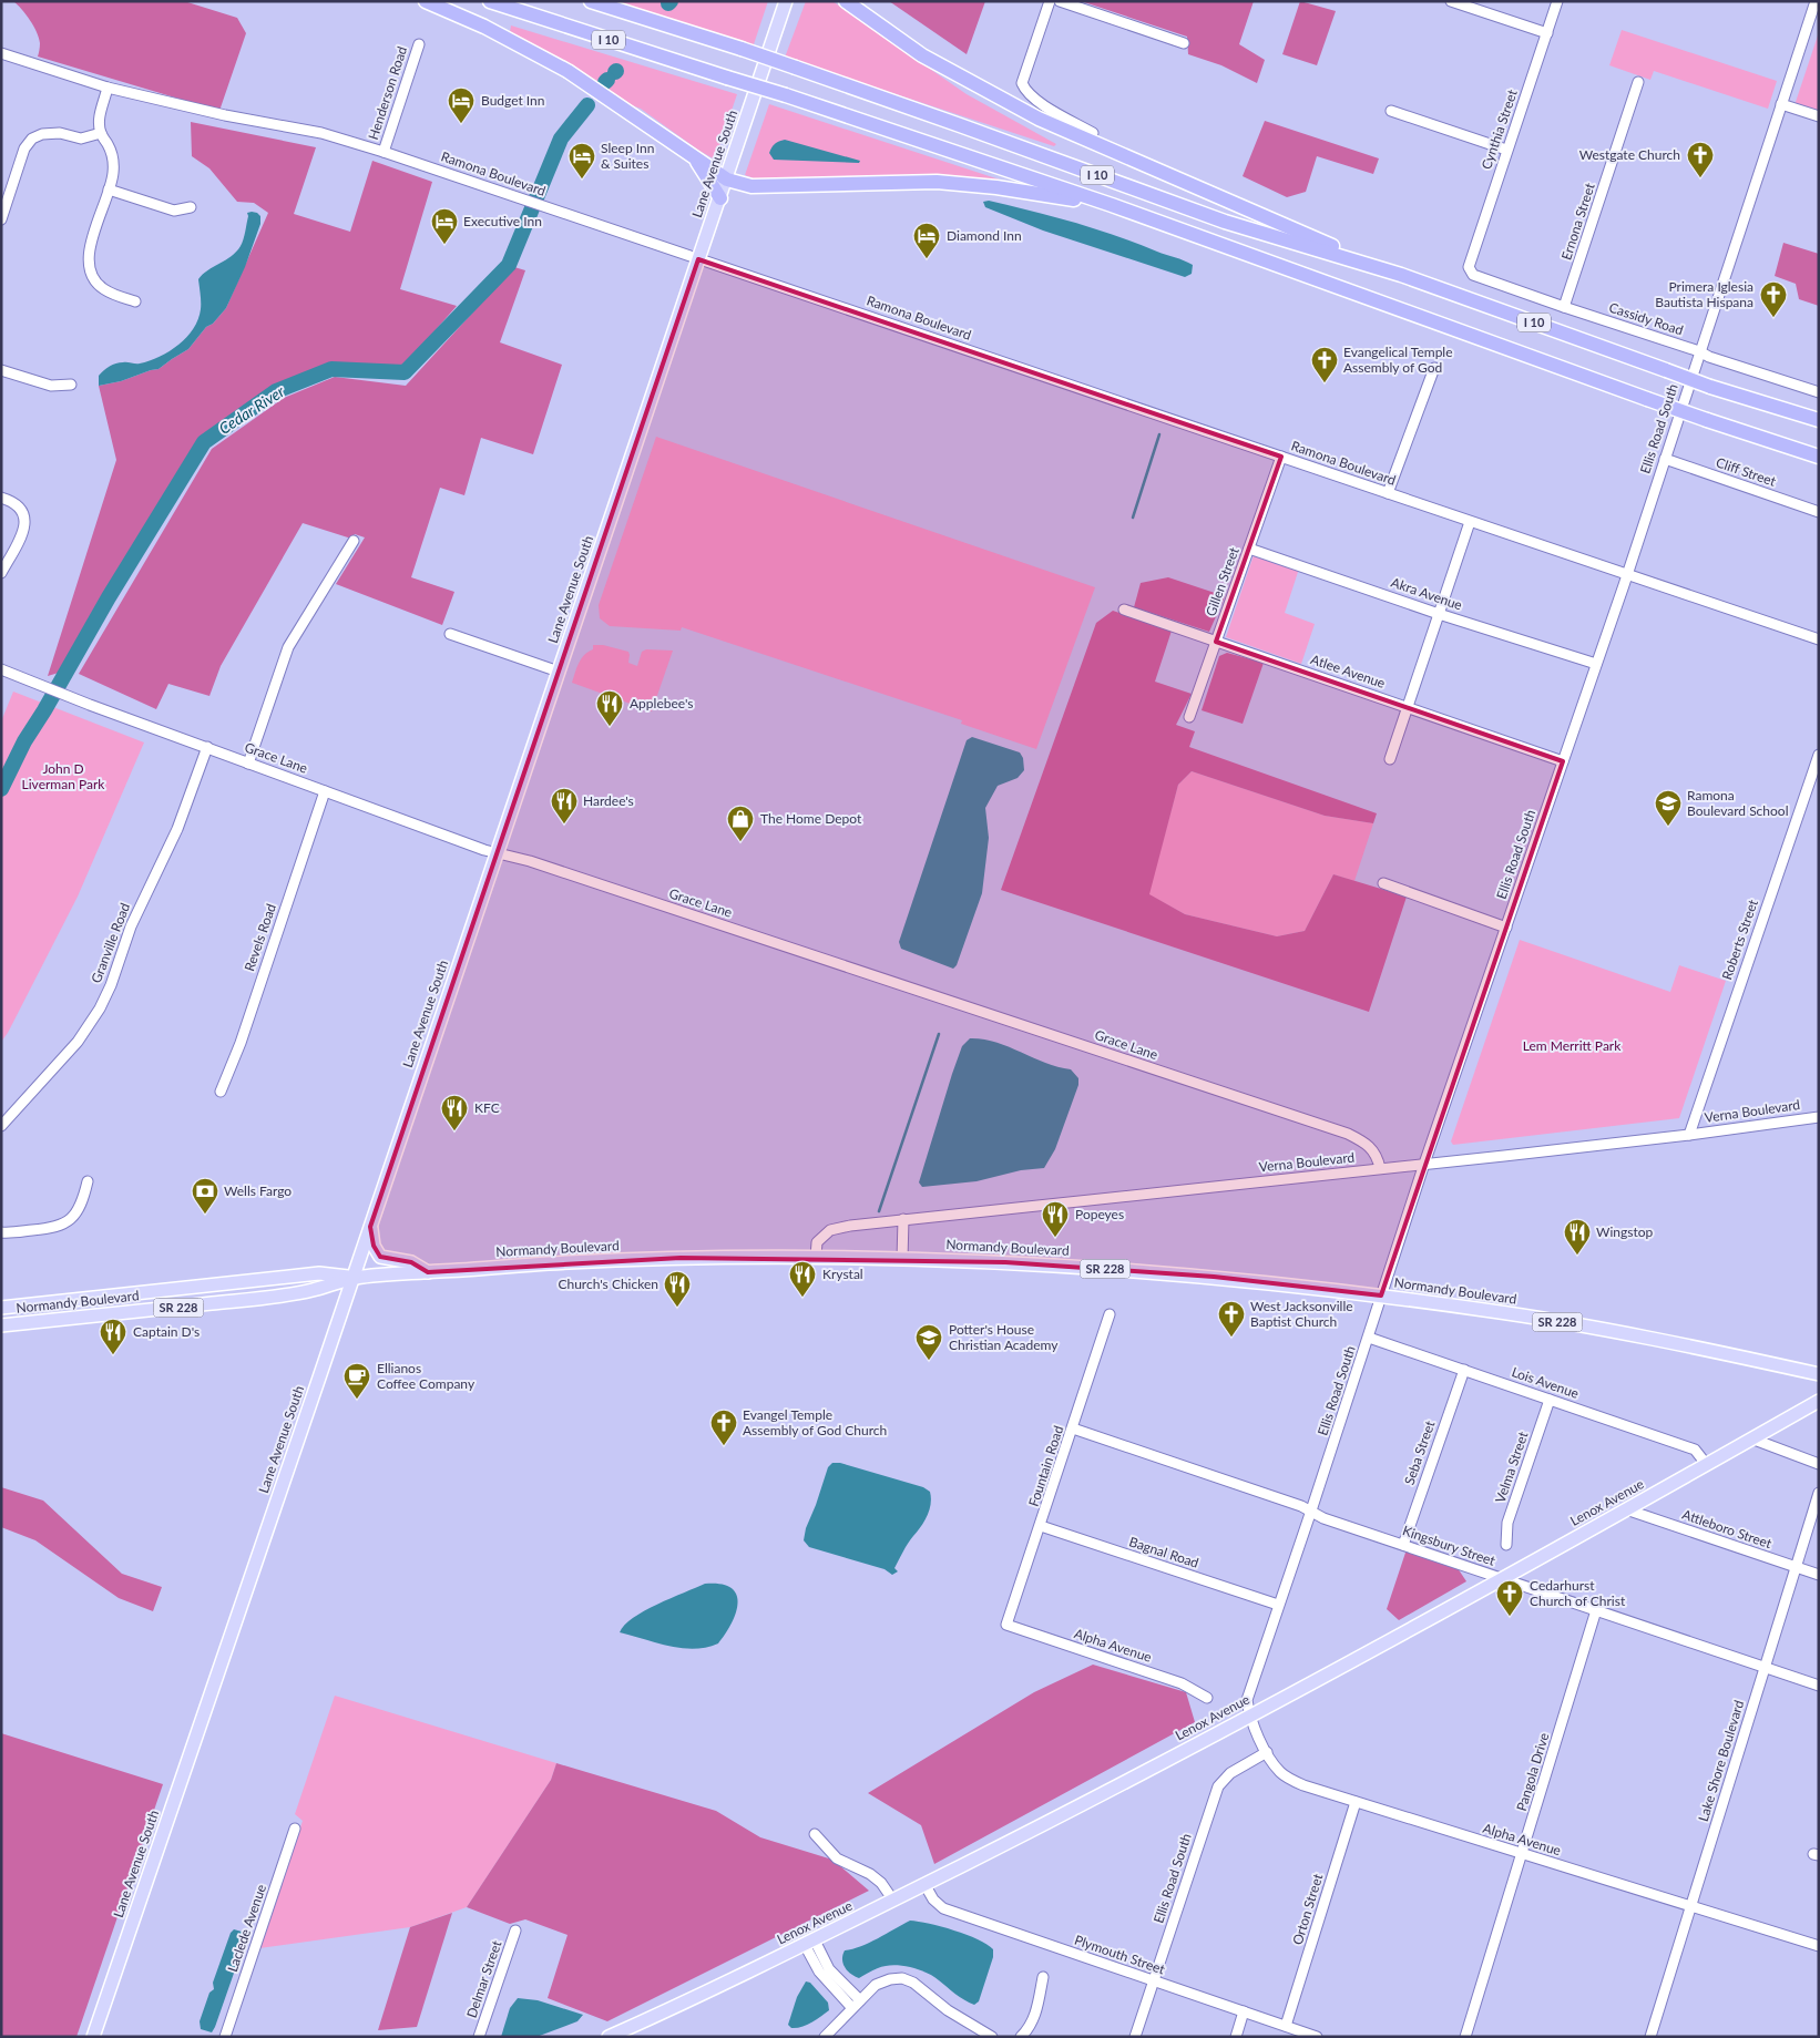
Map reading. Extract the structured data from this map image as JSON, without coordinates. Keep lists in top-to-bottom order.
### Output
{
  "streets": {
    "highway": ["I 10"],
    "main road": [
      "Lane Avenue South",
      "Normandy Boulevard",
      "SR 228",
      "Lenox Avenue"
    ],
    "street": [
      "Henderson Road",
      "Cynthia Street",
      "Ramona Boulevard",
      "Ernona Street",
      "Cassidy Road",
      "Ellis Road South",
      "Cliff Street",
      "Gillen Street",
      "Akra Avenue",
      "Atlee Avenue",
      "Grace Lane",
      "Revels Road",
      "Roberts Street",
      "Granville Road",
      "Verna Boulevard",
      "Lois Avenue",
      "Seba Street",
      "Fountain Road",
      "Velma Street",
      "Attleboro Street",
      "Kingsbury Street",
      "Bagnal Road",
      "Alpha Avenue",
      "Lake Shore Boulevard",
      "Pangola Drive",
      "Orton Street",
      "Laclede Avenue",
      "Plymouth Street",
      "Delmar Street"
    ]
  },
  "crossings": [
    ["Henderson Road", "Ramona Boulevard"],
    ["Cynthia Street", "Cassidy Road"],
    ["Lane Avenue South", "Ramona Boulevard"],
    ["Lane Avenue South", "Grace Lane"],
    ["Lane Avenue South", "Normandy Boulevard"],
    ["Ramona Boulevard", "Ellis Road South"],
    ["Ramona Boulevard", "Gillen Street"],
    ["Ernona Street", "Cassidy Road"],
    ["Cassidy Road", "Ellis Road South"],
    ["Ellis Road South", "Cliff Street"],
    ["Ellis Road South", "Akra Avenue"],
    ["Ellis Road South", "Atlee Avenue"],
    ["Ellis Road South", "Verna Boulevard"],
    ["Ellis Road South", "Normandy Boulevard"],
    ["Ellis Road South", "Lois Avenue"],
    ["Ellis Road South", "Lenox Avenue"],
    ["Ellis Road South", "Kingsbury Street"],
    ["Ellis Road South", "Bagnal Road"],
    ["Ellis Road South", "Alpha Avenue"],
    ["Ellis Road South", "Plymouth Street"],
    ["Gillen Street", "Akra Avenue"],
    ["Gillen Street", "Atlee Avenue"],
    ["Grace Lane", "Revels Road"],
    ["Grace Lane", "Granville Road"],
    ["Grace Lane", "Verna Boulevard"],
    ["Roberts Street", "Verna Boulevard"],
    ["Verna Boulevard", "Normandy Boulevard"],
    ["Lois Avenue", "Seba Street"],
    ["Lois Avenue", "Velma Street"],
    ["Lois Avenue", "Lenox Avenue"],
    ["Seba Street", "Kingsbury Street"],
    ["Fountain Road", "Kingsbury Street"],
    ["Fountain Road", "Bagnal Road"],
    ["Fountain Road", "Alpha Avenue"],
    ["Lenox Avenue", "Attleboro Street"],
    ["Lenox Avenue", "Kingsbury Street"],
    ["Lenox Avenue", "Alpha Avenue"],
    ["Lenox Avenue", "Plymouth Street"],
    ["Attleboro Street", "Lake Shore Boulevard"],
    ["Kingsbury Street", "Lake Shore Boulevard"],
    ["Kingsbury Street", "Pangola Drive"],
    ["Alpha Avenue", "Lake Shore Boulevard"],
    ["Alpha Avenue", "Pangola Drive"],
    ["Alpha Avenue", "Orton Street"],
    ["Orton Street", "Plymouth Street"]
  ],
  "water": ["Cedar River"],
  "parks": ["John D Liverman Park", "Lem Merritt Park"],
  "places": {
    "hotel": [
      "Budget Inn",
      "Sleep Inn & Suites",
      "Executive Inn",
      "Diamond Inn"
    ],
    "church": [
      "Westgate Church",
      "Primera Iglesia Bautista Hispana",
      "Evangelical Temple Assembly of God",
      "West Jacksonville Baptist Church",
      "Evangel Temple Assembly of God Church",
      "Cedarhurst Church of Christ"
    ],
    "restaurant": [
      "Applebee's",
      "Hardee's",
      "KFC",
      "Popeyes",
      "Wingstop",
      "Krystal",
      "Church's Chicken",
      "Captain D's"
    ],
    "school or university": ["Ramona Boulevard School", "Potter's House Christian Academy"],
    "shop": ["The Home Depot"],
    "bank": ["Wells Fargo"],
    "cafe": ["Ellianos Coffee Company"]
  }
}
